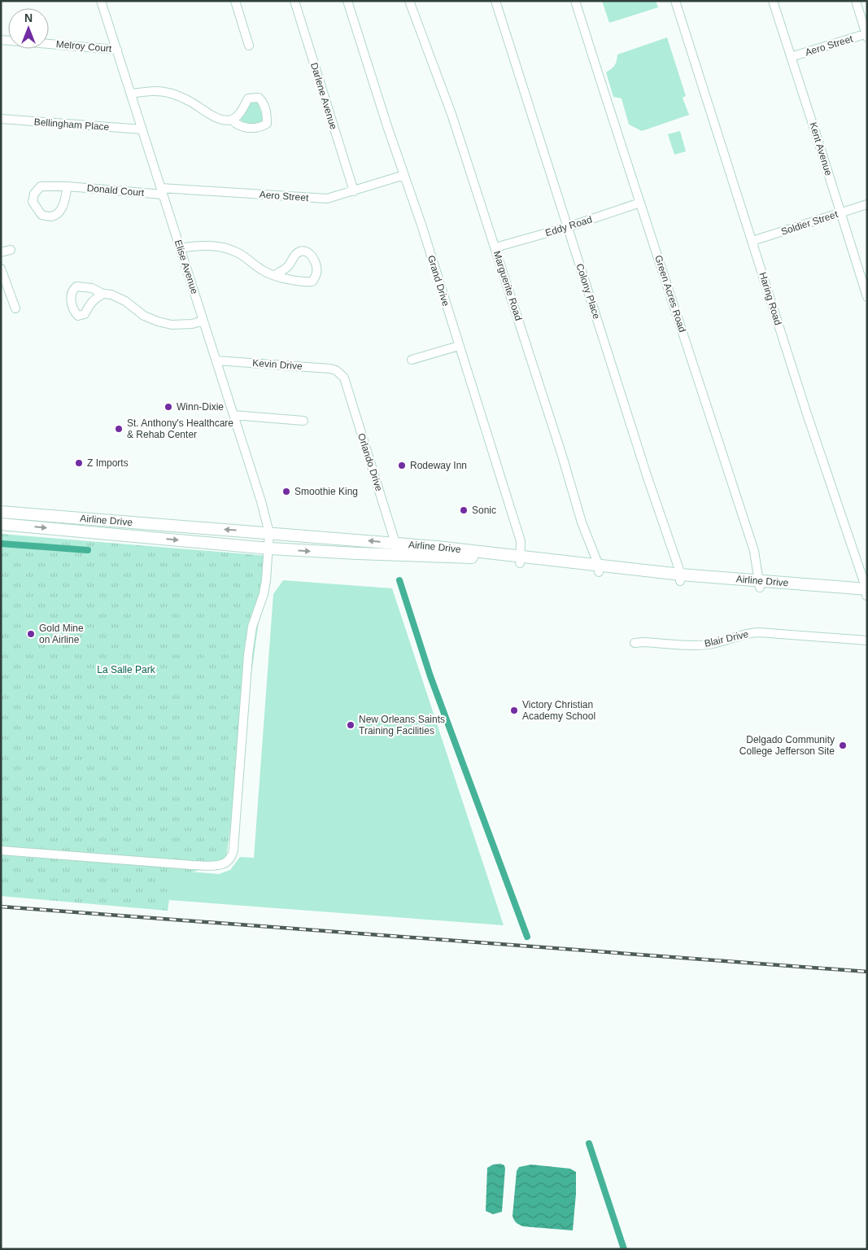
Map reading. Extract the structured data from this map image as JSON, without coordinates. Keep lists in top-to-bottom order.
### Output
{
  "streets": {
    "highway": ["Airline Drive"],
    "street": [
      "Aero Street",
      "Melroy Court",
      "Darlene Avenue",
      "Bellingham Place",
      "Kent Avenue",
      "Donald Court",
      "Soldier Street",
      "Eddy Road",
      "Elise Avenue",
      "Grand Drive",
      "Marguerite Road",
      "Colony Place",
      "Green Acres Road",
      "Haring Road",
      "Kevin Drive",
      "Orlando Drive",
      "Blair Drive"
    ]
  },
  "crossings": [
    ["Aero Street", "Darlene Avenue"],
    ["Aero Street", "Kent Avenue"],
    ["Aero Street", "Donald Court"],
    ["Aero Street", "Elise Avenue"],
    ["Aero Street", "Grand Drive"],
    ["Melroy Court", "Elise Avenue"],
    ["Bellingham Place", "Elise Avenue"],
    ["Kent Avenue", "Soldier Street"],
    ["Donald Court", "Elise Avenue"],
    ["Soldier Street", "Haring Road"],
    ["Eddy Road", "Marguerite Road"],
    ["Eddy Road", "Colony Place"],
    ["Eddy Road", "Green Acres Road"],
    ["Elise Avenue", "Kevin Drive"],
    ["Elise Avenue", "Airline Drive"],
    ["Grand Drive", "Airline Drive"],
    ["Marguerite Road", "Airline Drive"],
    ["Colony Place", "Airline Drive"],
    ["Green Acres Road", "Airline Drive"],
    ["Haring Road", "Airline Drive"],
    ["Kevin Drive", "Orlando Drive"],
    ["Orlando Drive", "Airline Drive"]
  ],
  "parks": ["La Salle Park"],
  "places": [
    "Winn-Dixie",
    "St. Anthony's Healthcare & Rehab Center",
    "Z Imports",
    "Rodeway Inn",
    "Smoothie King",
    "Sonic",
    "Gold Mine on Airline",
    "Victory Christian Academy School",
    "New Orleans Saints Training Facilities",
    "Delgado Community College Jefferson Site"
  ],
  "north": "top"
}
